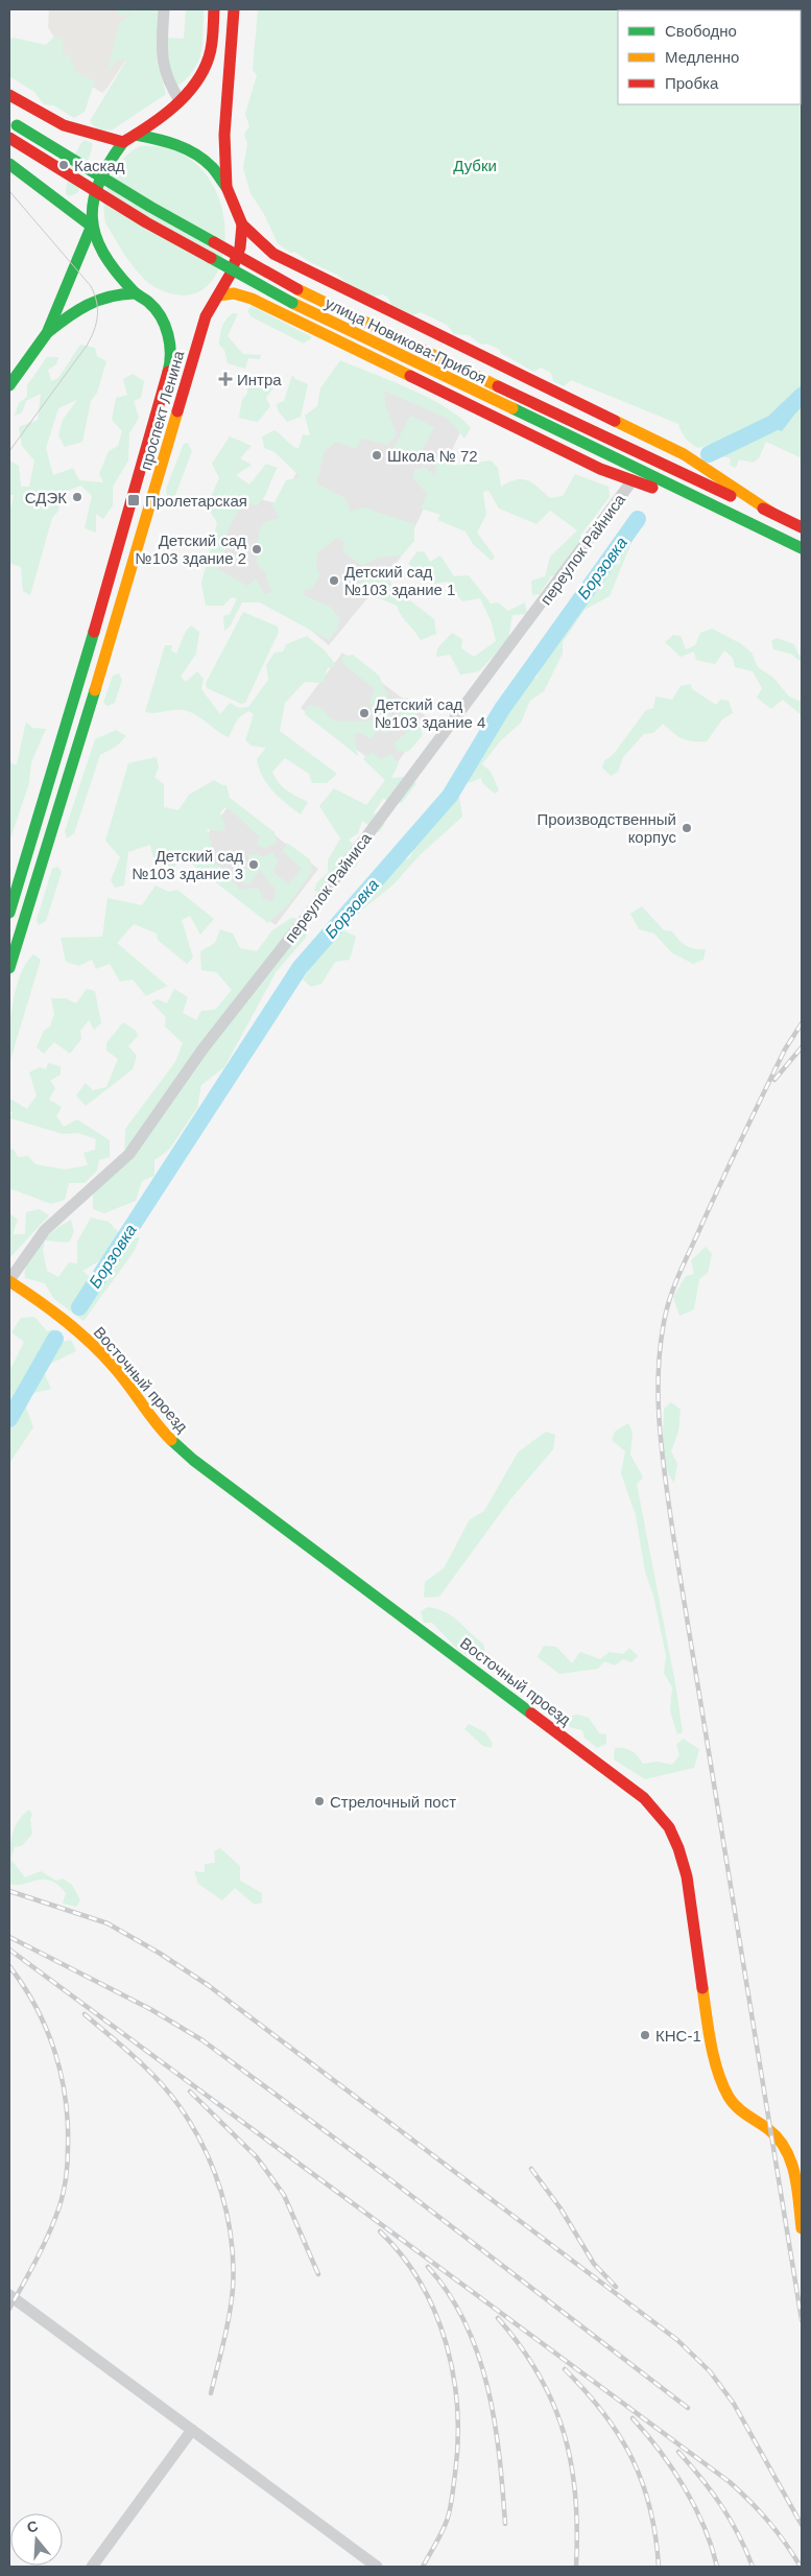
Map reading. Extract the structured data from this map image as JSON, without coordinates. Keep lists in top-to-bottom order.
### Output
{
  "streets": {
    "main road": ["улица Новикова-Прибоя", "проспект Ленина", "Восточный проезд"],
    "street": ["переулок Райниса"]
  },
  "crossings": [
    ["переулок Райниса", "Восточный проезд"]
  ],
  "water": ["Борзовка"],
  "parks": ["Дубки"],
  "places": {
    "other": [
      "Каскад",
      "Школа № 72",
      "СДЭК",
      "Детский сад №103 здание 2",
      "Детский сад №103 здание 1",
      "Детский сад №103 здание 4",
      "Производственный корпус",
      "Детский сад №103 здание 3",
      "Стрелочный пост",
      "КНС-1"
    ],
    "health": ["Интра"],
    "transit": ["Пролетарская"]
  },
  "legend": ["Свободно", "Медленно", "Пробка"],
  "north": "top"
}
